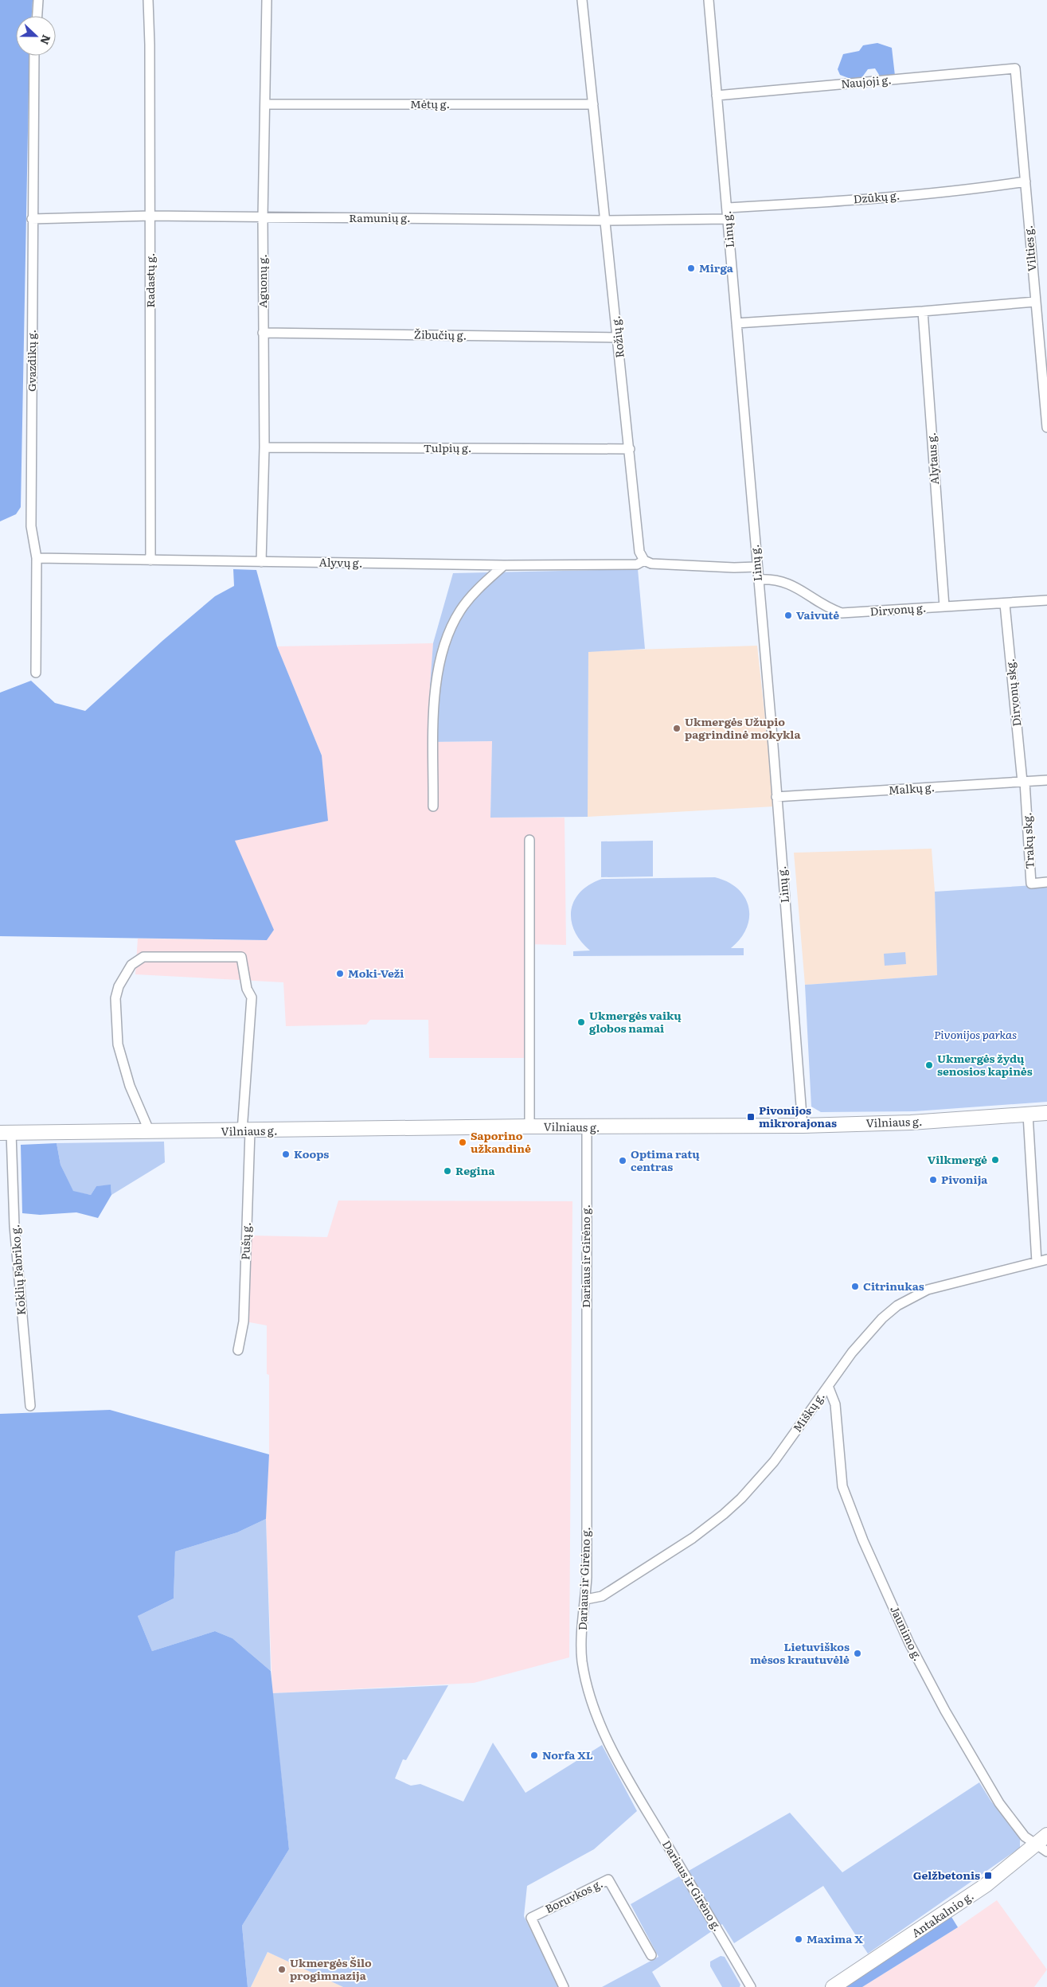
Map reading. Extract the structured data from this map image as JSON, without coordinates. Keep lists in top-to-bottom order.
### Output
{
  "streets": {
    "main road": ["Vilniaus g.", "Antakalnio g."],
    "street": [
      "Naujoji g.",
      "Mėtų g.",
      "Dzūkų g.",
      "Ramunių g.",
      "Linų g.",
      "Vilties g.",
      "Radastų g.",
      "Aguonų g.",
      "Žibučių g.",
      "Rožių g.",
      "Gvazdikų g.",
      "Tulpių g.",
      "Alytaus g.",
      "Alyvų g.",
      "Dirvonų g.",
      "Dirvonų skg.",
      "Malkų g.",
      "Trakų skg.",
      "Pušų g.",
      "Dariaus ir Girėno g.",
      "Koklių Fabriko g.",
      "Miškų g.",
      "Jaunimo g.",
      "Boruvkos g."
    ]
  },
  "crossings": [
    ["Naujoji g.", "Linų g."],
    ["Naujoji g.", "Vilties g."],
    ["Mėtų g.", "Aguonų g."],
    ["Mėtų g.", "Rožių g."],
    ["Dzūkų g.", "Linų g."],
    ["Dzūkų g.", "Vilties g."],
    ["Ramunių g.", "Linų g."],
    ["Ramunių g.", "Radastų g."],
    ["Ramunių g.", "Aguonų g."],
    ["Ramunių g.", "Rožių g."],
    ["Ramunių g.", "Gvazdikų g."],
    ["Linų g.", "Dirvonų g."],
    ["Linų g.", "Malkų g."],
    ["Linų g.", "Vilniaus g."],
    ["Radastų g.", "Alyvų g."],
    ["Aguonų g.", "Žibučių g."],
    ["Aguonų g.", "Tulpių g."],
    ["Aguonų g.", "Alyvų g."],
    ["Žibučių g.", "Rožių g."],
    ["Rožių g.", "Tulpių g."],
    ["Rožių g.", "Alyvų g."],
    ["Gvazdikų g.", "Alyvų g."],
    ["Alytaus g.", "Dirvonų g."],
    ["Dirvonų g.", "Dirvonų skg."],
    ["Dirvonų skg.", "Malkų g."],
    ["Dirvonų skg.", "Trakų skg."],
    ["Malkų g.", "Trakų skg."],
    ["Vilniaus g.", "Pušų g."],
    ["Vilniaus g.", "Dariaus ir Girėno g."],
    ["Vilniaus g.", "Koklių Fabriko g."],
    ["Dariaus ir Girėno g.", "Miškų g."],
    ["Miškų g.", "Jaunimo g."],
    ["Jaunimo g.", "Antakalnio g."]
  ],
  "parks": ["Pivonijos parkas"],
  "places": {
    "other": [
      "Mirga",
      "Vaivutė",
      "Ukmergės Užupio pagrindinė mokykla",
      "Moki-Veži",
      "Ukmergės vaikų globos namai",
      "Ukmergės žydų senosios kapinės",
      "Saporino užkandinė",
      "Koops",
      "Vilkmergė",
      "Optima ratų centras",
      "Regina",
      "Pivonija",
      "Citrinukas",
      "Lietuviškos mėsos krautuvėlė",
      "Norfa XL",
      "Maxima X",
      "Ukmergės Šilo progimnazija"
    ],
    "transit": ["Pivonijos mikrorajonas", "Gelžbetonis"]
  },
  "north": "right"
}
